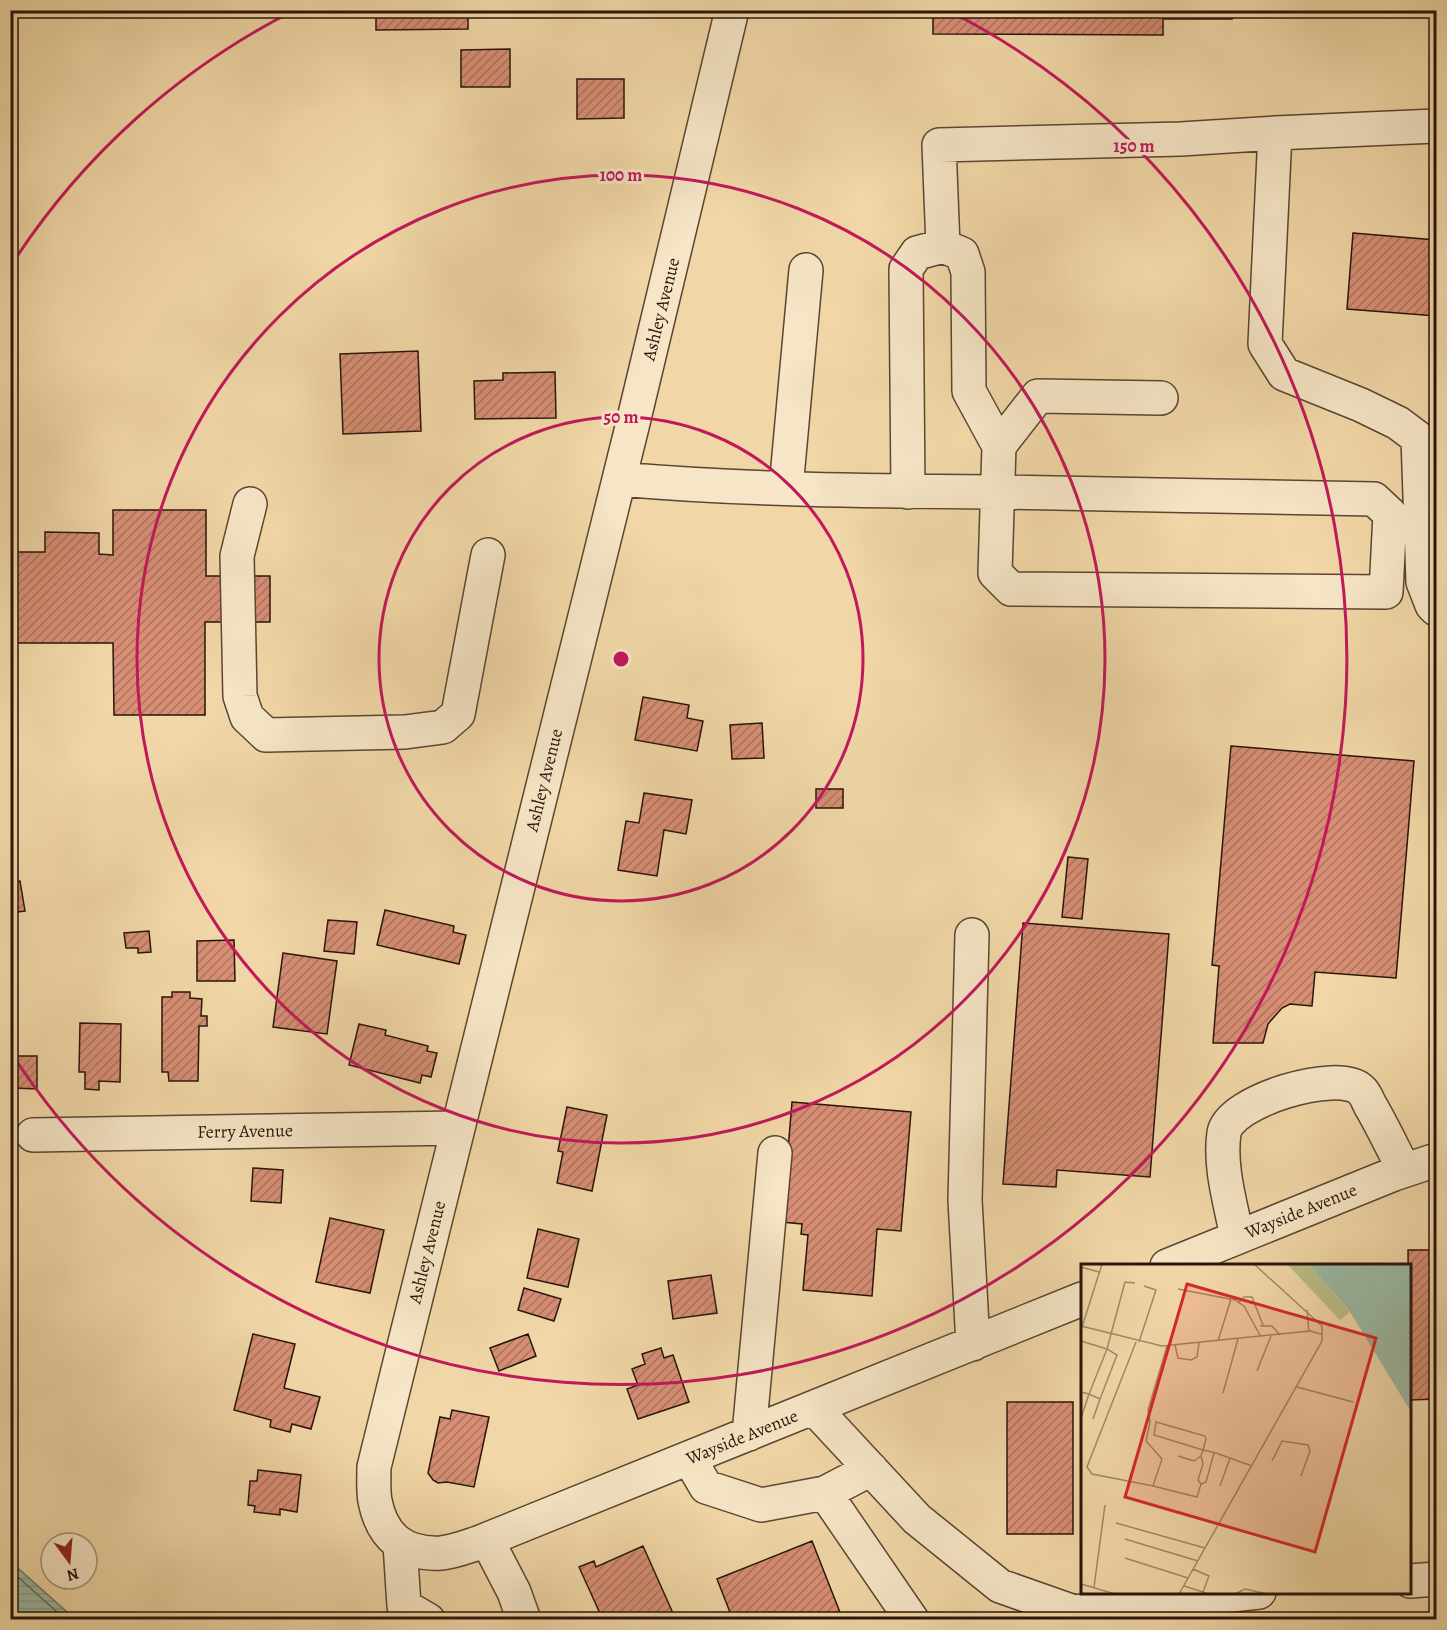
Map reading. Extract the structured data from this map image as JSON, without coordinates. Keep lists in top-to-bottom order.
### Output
{
  "streets": {
    "street": ["Ashley Avenue", "Ferry Avenue", "Wayside Avenue"]
  },
  "crossings": [
    ["Ashley Avenue", "Ferry Avenue"],
    ["Ashley Avenue", "Wayside Avenue"]
  ],
  "north": "bottom",
  "rings": ["150 m", "100 m", "50 m"]
}
